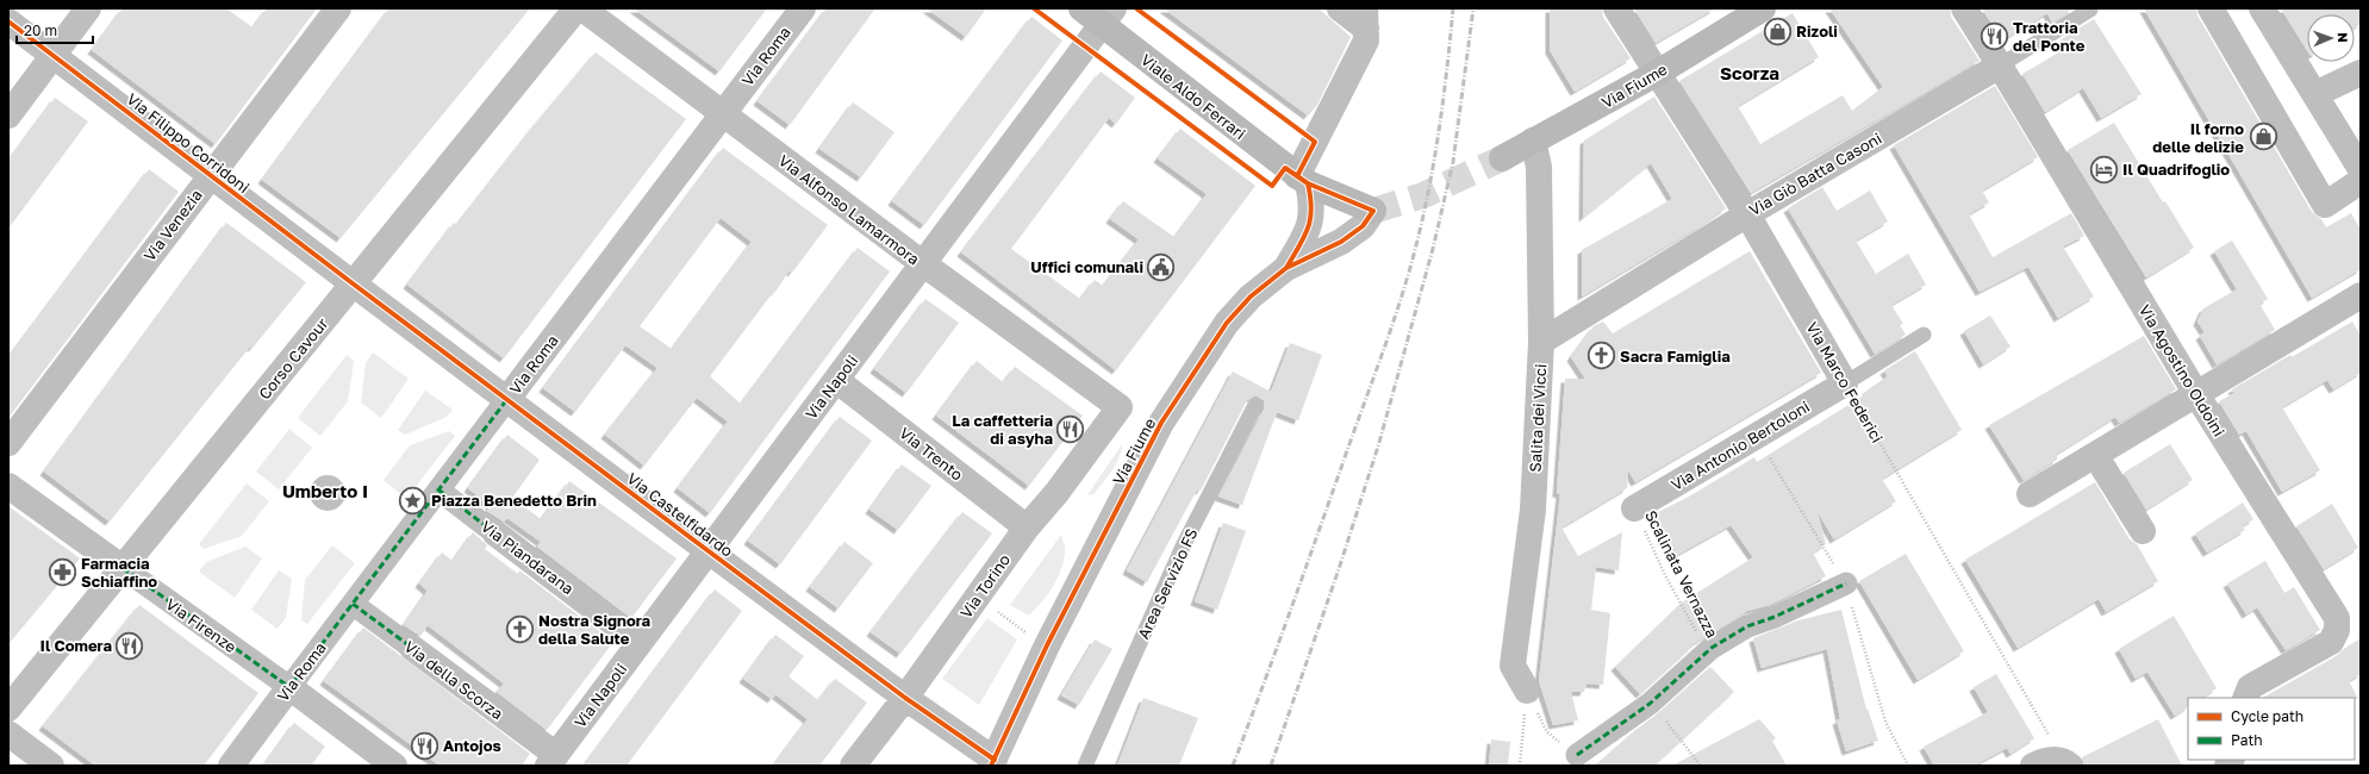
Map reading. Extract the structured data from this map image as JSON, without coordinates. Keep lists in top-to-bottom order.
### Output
{
  "streets": {
    "main road": ["Via Fiume", "Viale Aldo Ferrari"],
    "street": [
      "Via Roma",
      "Via Filippo Corridoni",
      "Via Giò Batta Casoni",
      "Via Alfonso Lamarmora",
      "Via Venezia",
      "Corso Cavour",
      "Via Agostino Oldoini",
      "Via Marco Federici",
      "Via Napoli",
      "Salita dei Vicci",
      "Via Antonio Bertoloni",
      "Via Trento",
      "Via Castelfidardo",
      "Via Piandarana",
      "Via Torino",
      "Via Firenze",
      "Via della Scorza"
    ],
    "lane": ["Area Servizio FS"],
    "path": ["Scalinata Vernazza"]
  },
  "crossings": [
    ["Via Roma", "Via Alfonso Lamarmora"],
    ["Via Roma", "Via Castelfidardo"],
    ["Via Roma", "Via Piandarana"],
    ["Via Roma", "Via Firenze"],
    ["Via Roma", "Via della Scorza"],
    ["Via Fiume", "Viale Aldo Ferrari"],
    ["Via Fiume", "Via Marco Federici"],
    ["Via Fiume", "Salita dei Vicci"],
    ["Via Fiume", "Via Castelfidardo"],
    ["Viale Aldo Ferrari", "Via Napoli"],
    ["Via Filippo Corridoni", "Via Venezia"],
    ["Via Filippo Corridoni", "Corso Cavour"],
    ["Via Filippo Corridoni", "Via Castelfidardo"],
    ["Via Giò Batta Casoni", "Via Agostino Oldoini"],
    ["Via Giò Batta Casoni", "Via Marco Federici"],
    ["Via Giò Batta Casoni", "Salita dei Vicci"],
    ["Via Alfonso Lamarmora", "Via Napoli"],
    ["Via Alfonso Lamarmora", "Via Torino"],
    ["Corso Cavour", "Via Castelfidardo"],
    ["Corso Cavour", "Via Firenze"],
    ["Via Marco Federici", "Via Antonio Bertoloni"],
    ["Via Napoli", "Via Trento"],
    ["Via Napoli", "Via Castelfidardo"],
    ["Via Napoli", "Via Piandarana"],
    ["Via Napoli", "Via della Scorza"],
    ["Via Antonio Bertoloni", "Scalinata Vernazza"],
    ["Via Trento", "Via Torino"],
    ["Via Castelfidardo", "Via Torino"]
  ],
  "districts": ["Scorza", "Umberto I"],
  "places": {
    "shop": ["Rizoli", "Il forno delle delizie"],
    "restaurant": [
      "Trattoria del Ponte",
      "La caffetteria di asyha",
      "Il Comera",
      "Antojos"
    ],
    "hotel": ["Il Quadrifoglio"],
    "public building": ["Uffici comunali"],
    "church": ["Sacra Famiglia", "Nostra Signora della Salute"],
    "place": ["Piazza Benedetto Brin"],
    "pharmacy": ["Farmacia Schiaffino"]
  },
  "legend": ["Cycle path", "Path"],
  "scale_bar": "20 m",
  "north": "right"
}
